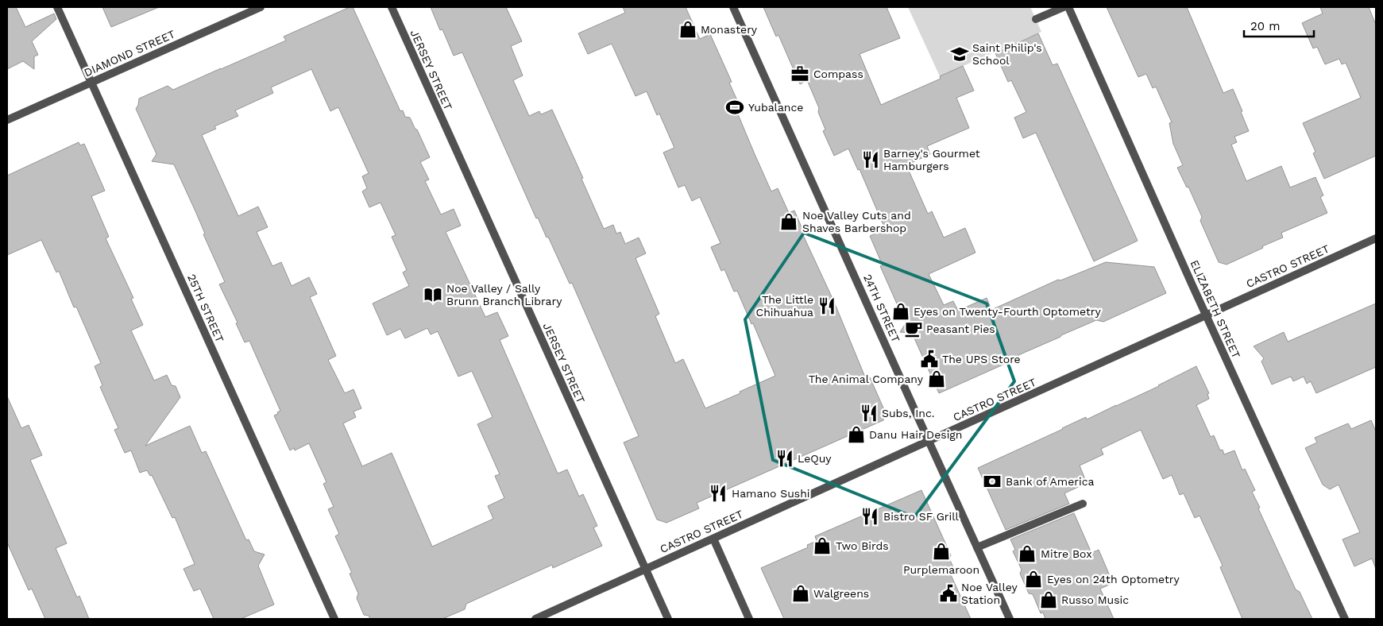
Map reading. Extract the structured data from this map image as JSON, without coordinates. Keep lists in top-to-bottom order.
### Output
{
  "streets": {
    "street": [
      "DIAMOND STREET",
      "JERSEY STREET",
      "CASTRO STREET",
      "25TH STREET",
      "24TH STREET",
      "ELIZABETH STREET"
    ]
  },
  "crossings": [
    ["DIAMOND STREET", "25TH STREET"],
    ["JERSEY STREET", "CASTRO STREET"],
    ["CASTRO STREET", "24TH STREET"],
    ["CASTRO STREET", "ELIZABETH STREET"]
  ],
  "places": {
    "shop": [
      "Monastery",
      "Noe Valley Cuts and Shaves Barbershop",
      "Eyes on Twenty-Fourth Optometry",
      "The Animal Company",
      "Danu Hair Design",
      "Two Birds",
      "Purplemaroon",
      "Mitre Box",
      "Eyes on 24th Optometry",
      "Walgreens",
      "Russo Music"
    ],
    "school or university": ["Saint Philip's School"],
    "office": ["Compass"],
    "sports": ["Yubalance"],
    "restaurant": [
      "Barney's Gourmet Hamburgers",
      "The Little Chihuahua",
      "Subs, Inc.",
      "LeQuy",
      "Hamano Sushi",
      "Bistro SF Grill"
    ],
    "library": ["Noe Valley / Sally Brunn Branch Library"],
    "cafe": ["Peasant Pies"],
    "public building": ["The UPS Store", "Noe Valley Station"],
    "bank": ["Bank of America"]
  },
  "scale_bar": "20 m"
}
